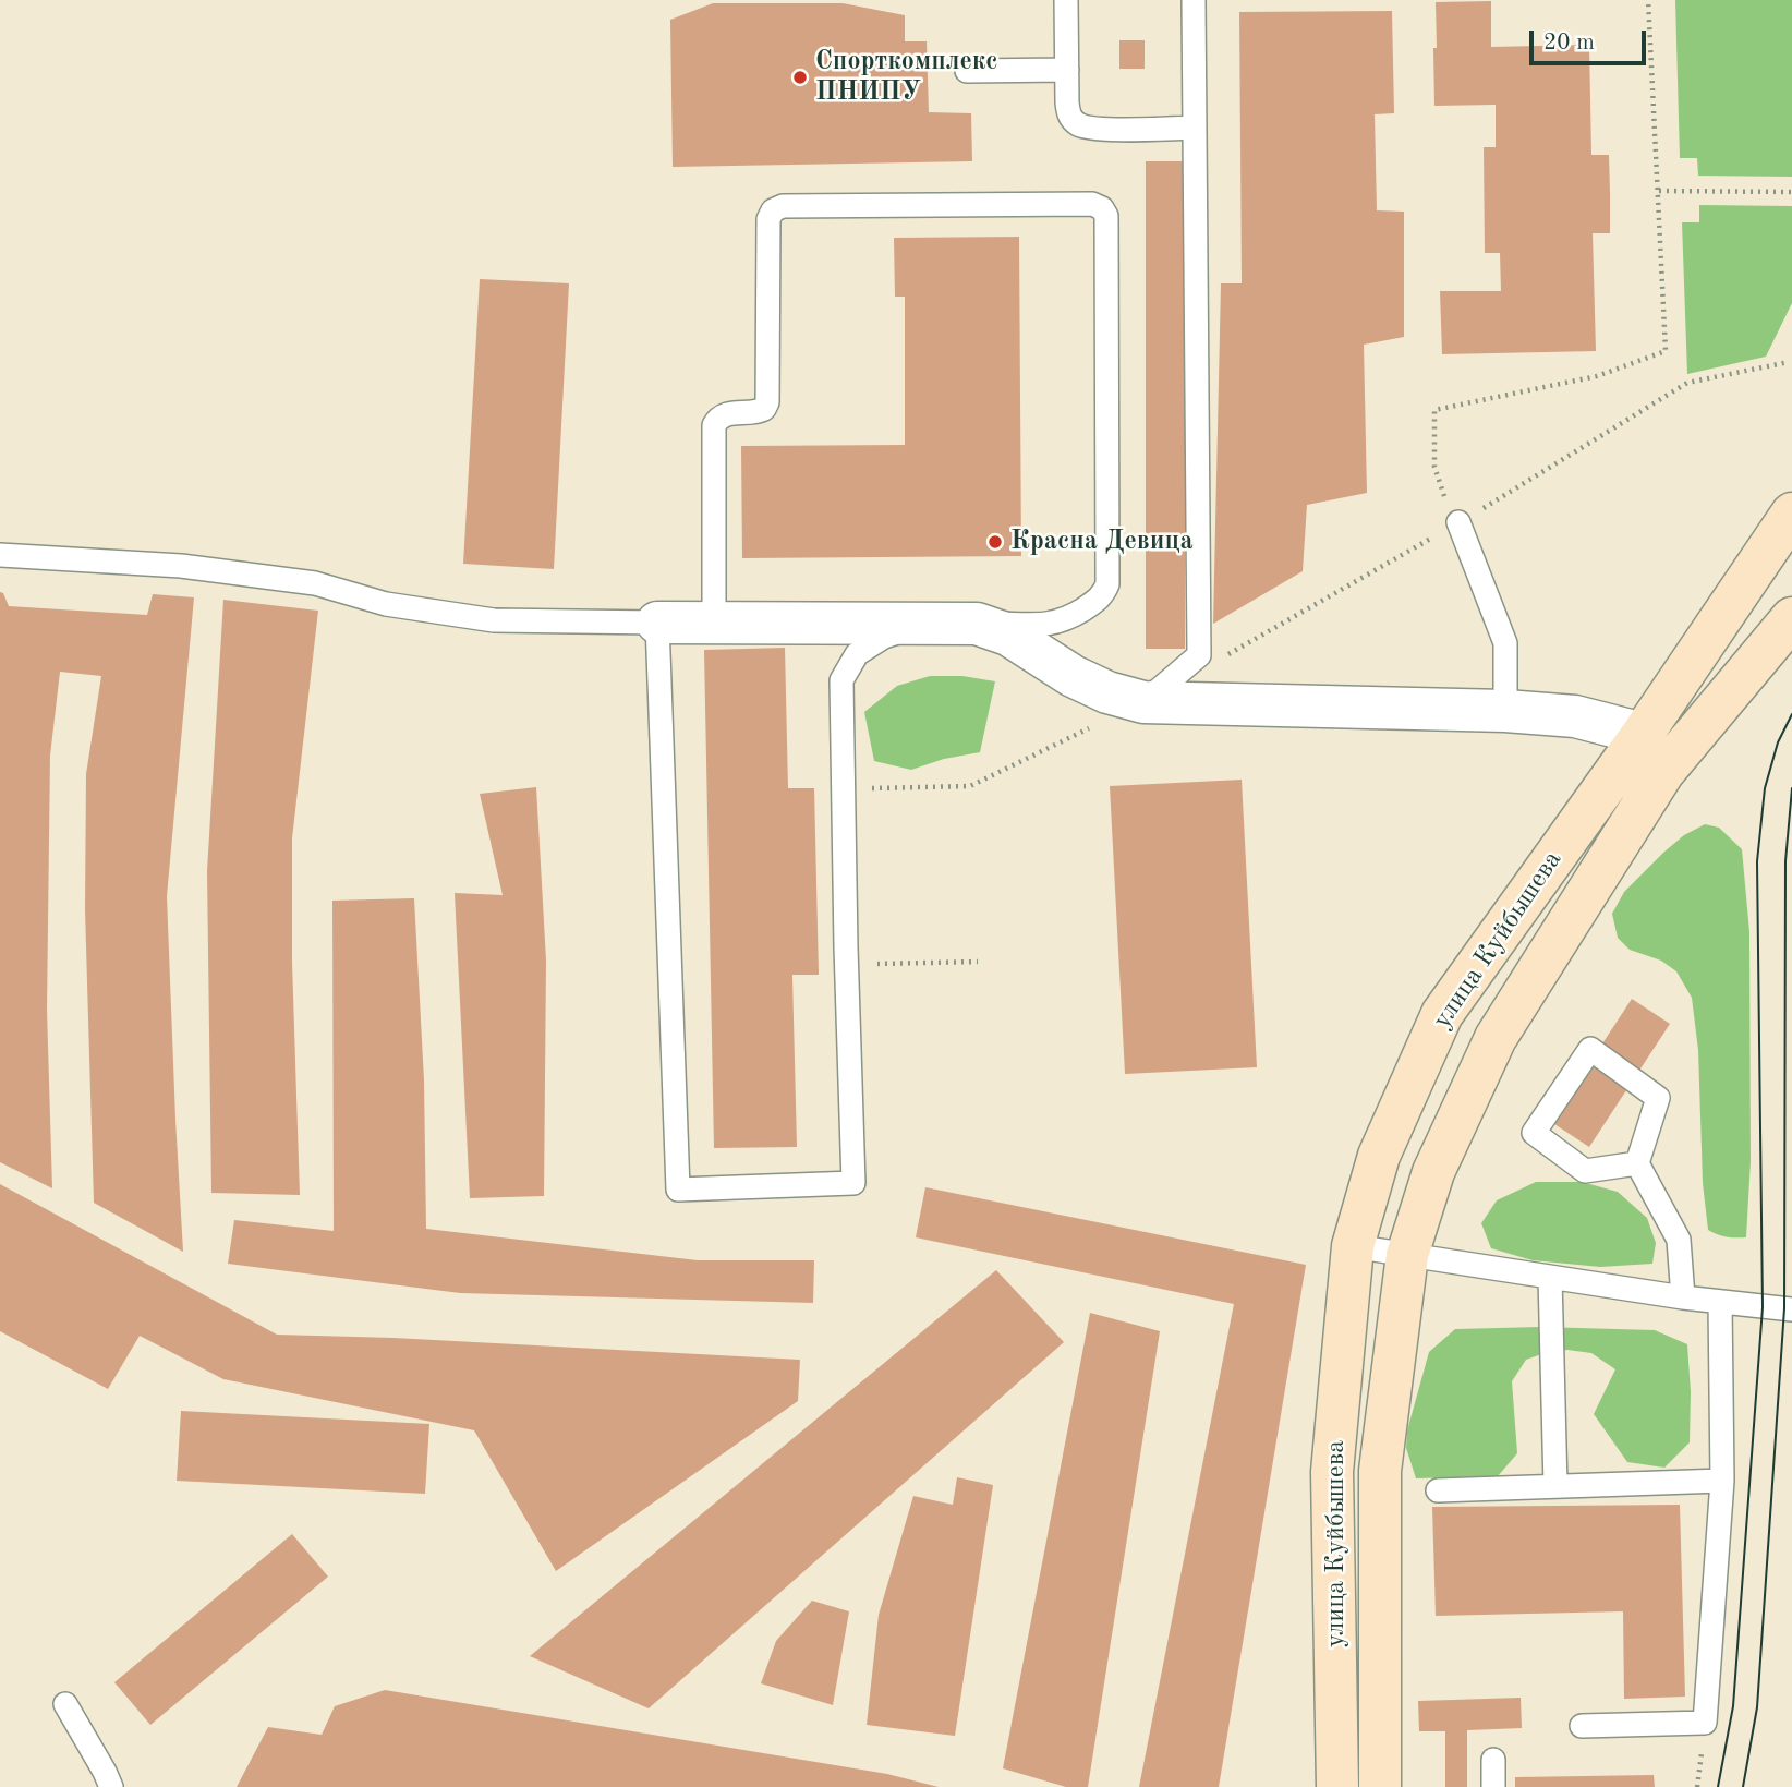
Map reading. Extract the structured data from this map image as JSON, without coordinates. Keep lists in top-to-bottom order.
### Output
{
  "streets": {
    "main road": ["улица Куйбышева"]
  },
  "places": ["Спорткомплекс ПНИПУ", "Красна Девица"],
  "scale_bar": "20 m"
}
